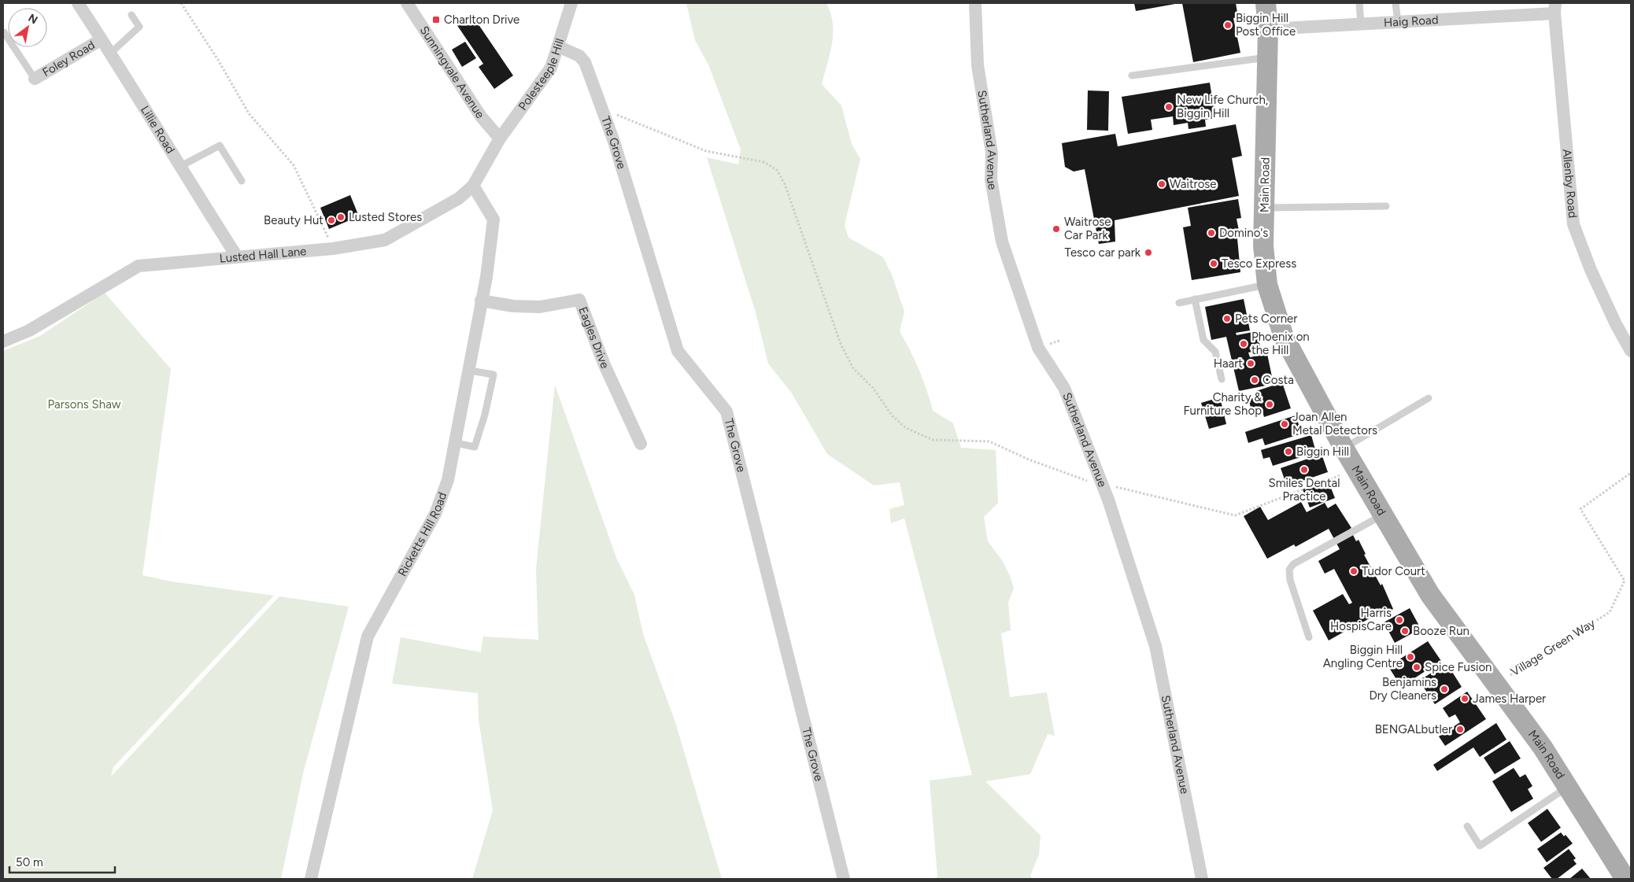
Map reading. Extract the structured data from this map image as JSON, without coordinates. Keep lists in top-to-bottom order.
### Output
{
  "streets": {
    "main road": ["Main Road"],
    "street": [
      "Haig Road",
      "Foley Road",
      "Sunningvale Avenue",
      "Polesteeple Hill",
      "Lillie Road",
      "Sutherland Avenue",
      "The Grove",
      "Allenby Road",
      "Lusted Hall Lane",
      "Eagles Drive",
      "Ricketts Hill Road"
    ],
    "path": ["Village Green Way"]
  },
  "crossings": [
    ["Haig Road", "Allenby Road"],
    ["Haig Road", "Main Road"],
    ["Foley Road", "Lillie Road"],
    ["Sunningvale Avenue", "Polesteeple Hill"],
    ["Sunningvale Avenue", "Lusted Hall Lane"],
    ["Polesteeple Hill", "The Grove"],
    ["Polesteeple Hill", "Lusted Hall Lane"],
    ["Lillie Road", "Lusted Hall Lane"],
    ["Main Road", "Village Green Way"],
    ["Lusted Hall Lane", "Ricketts Hill Road"],
    ["Eagles Drive", "Ricketts Hill Road"]
  ],
  "parks": ["Parsons Shaw"],
  "places": {
    "transit": ["Charlton Drive"],
    "other": [
      "Biggin Hill Post Office",
      "New Life Church, Biggin Hill",
      "Waitrose",
      "Lusted Stores",
      "Beauty Hut",
      "Waitrose Car Park",
      "Domino's",
      "Tesco car park",
      "Tesco Express",
      "Pets Corner",
      "Phoenix on the Hill",
      "Haart",
      "Costa",
      "Charity & Furniture Shop",
      "Joan Allen Metal Detectors",
      "Biggin Hill",
      "Smiles Dental Practice",
      "Tudor Court",
      "Harris HospisCare",
      "Booze Run",
      "Biggin Hill Angling Centre",
      "Spice Fusion",
      "Benjamins Dry Cleaners",
      "James Harper",
      "BENGALbutler"
    ]
  },
  "scale_bar": "50 m",
  "north": "top right"
}
